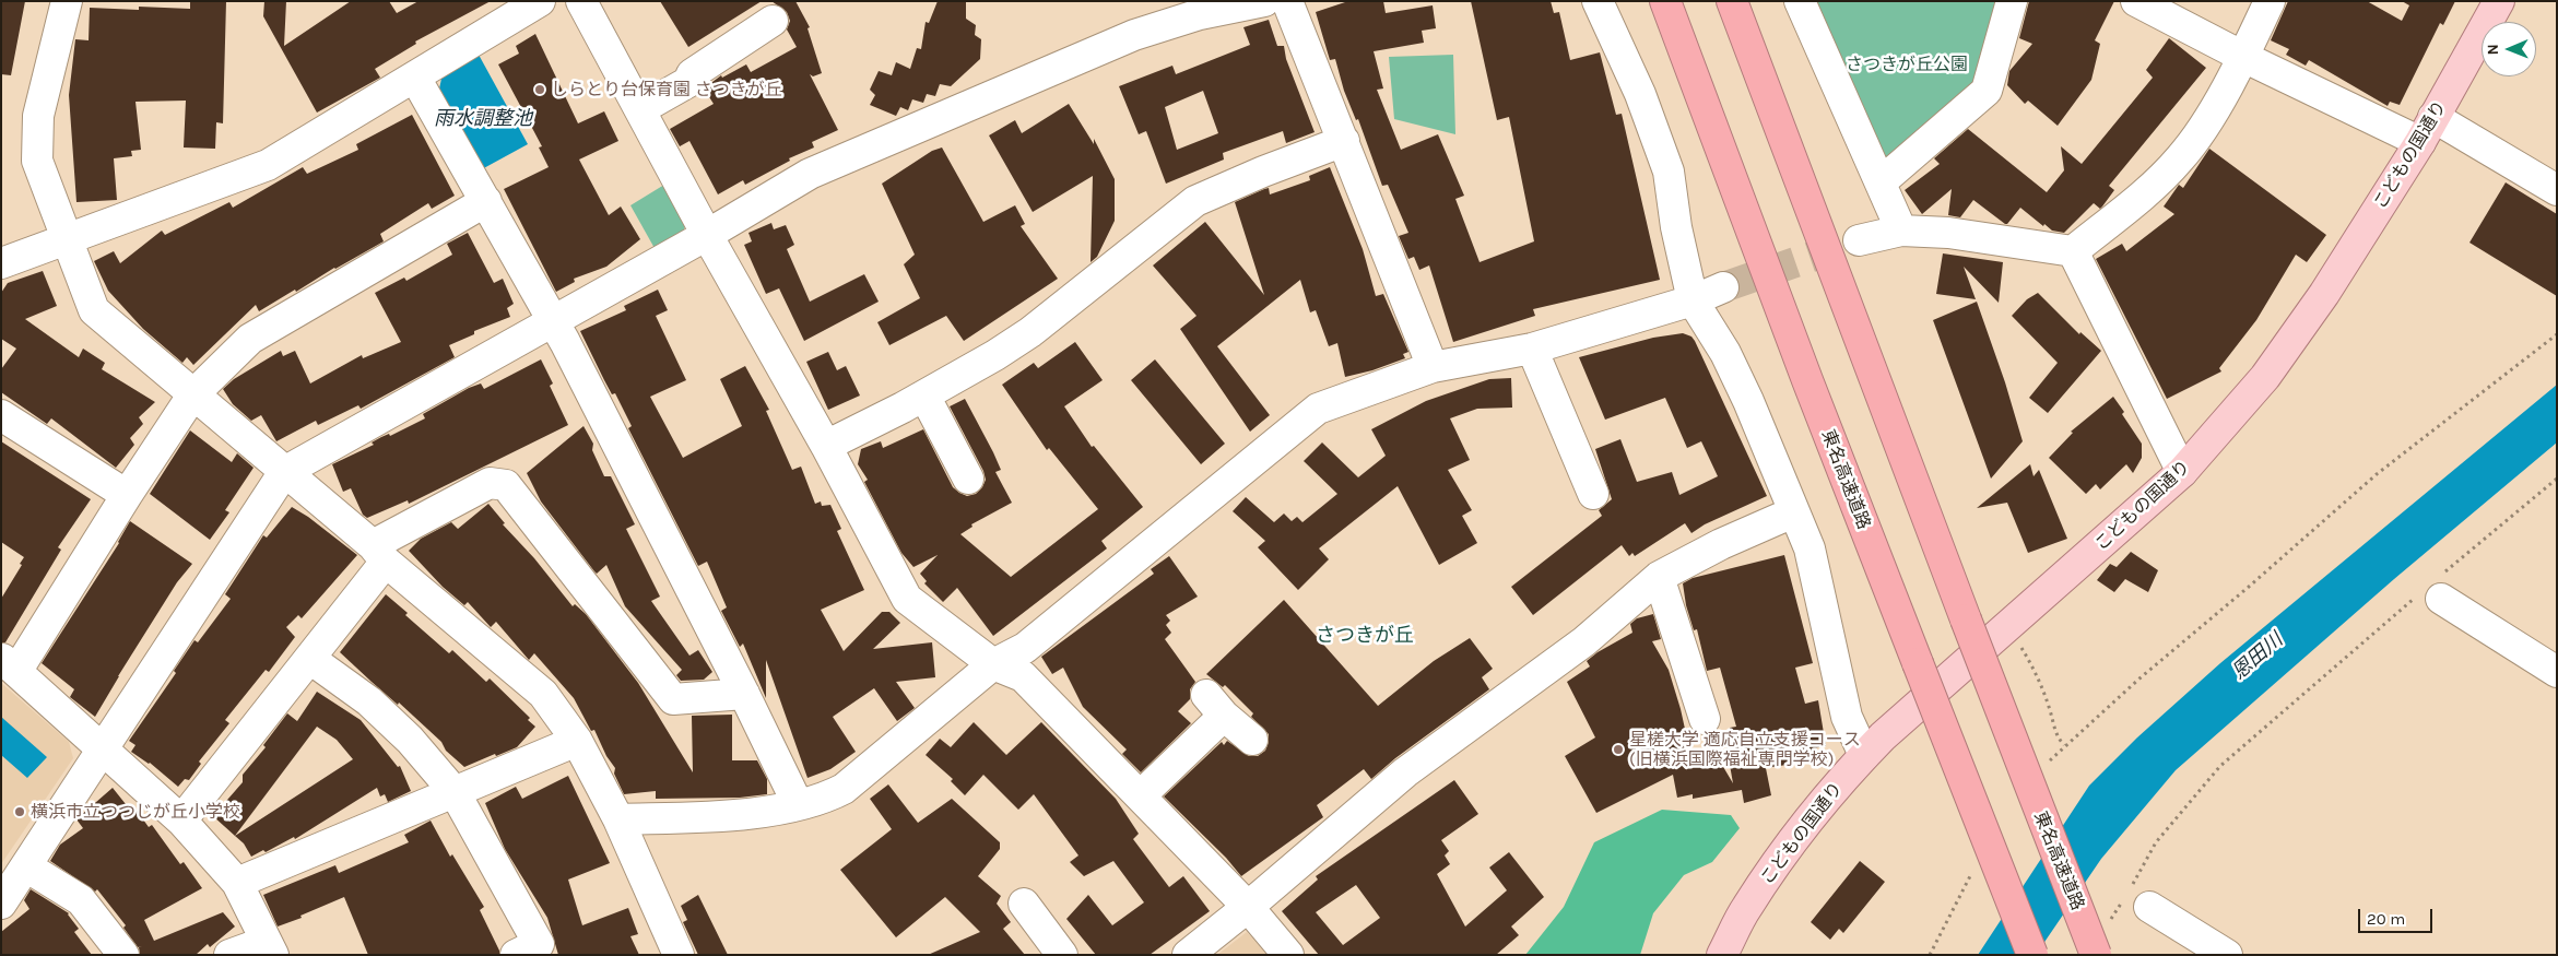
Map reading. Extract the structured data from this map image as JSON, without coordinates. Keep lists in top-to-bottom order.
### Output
{
  "streets": {
    "highway": ["東名高速道路"],
    "main road": ["こどもの国通り"]
  },
  "districts": ["さつきが丘"],
  "water": ["雨水調整池", "恩田川"],
  "parks": ["さつきが丘公園"],
  "places": ["しらとり台保育園 さつきが丘", "星槎大学 適応自立支援コース (旧横浜国際福祉専門学校)", "横浜市立つつじが丘小学校"],
  "scale_bar": "20 m",
  "north": "left"
}
